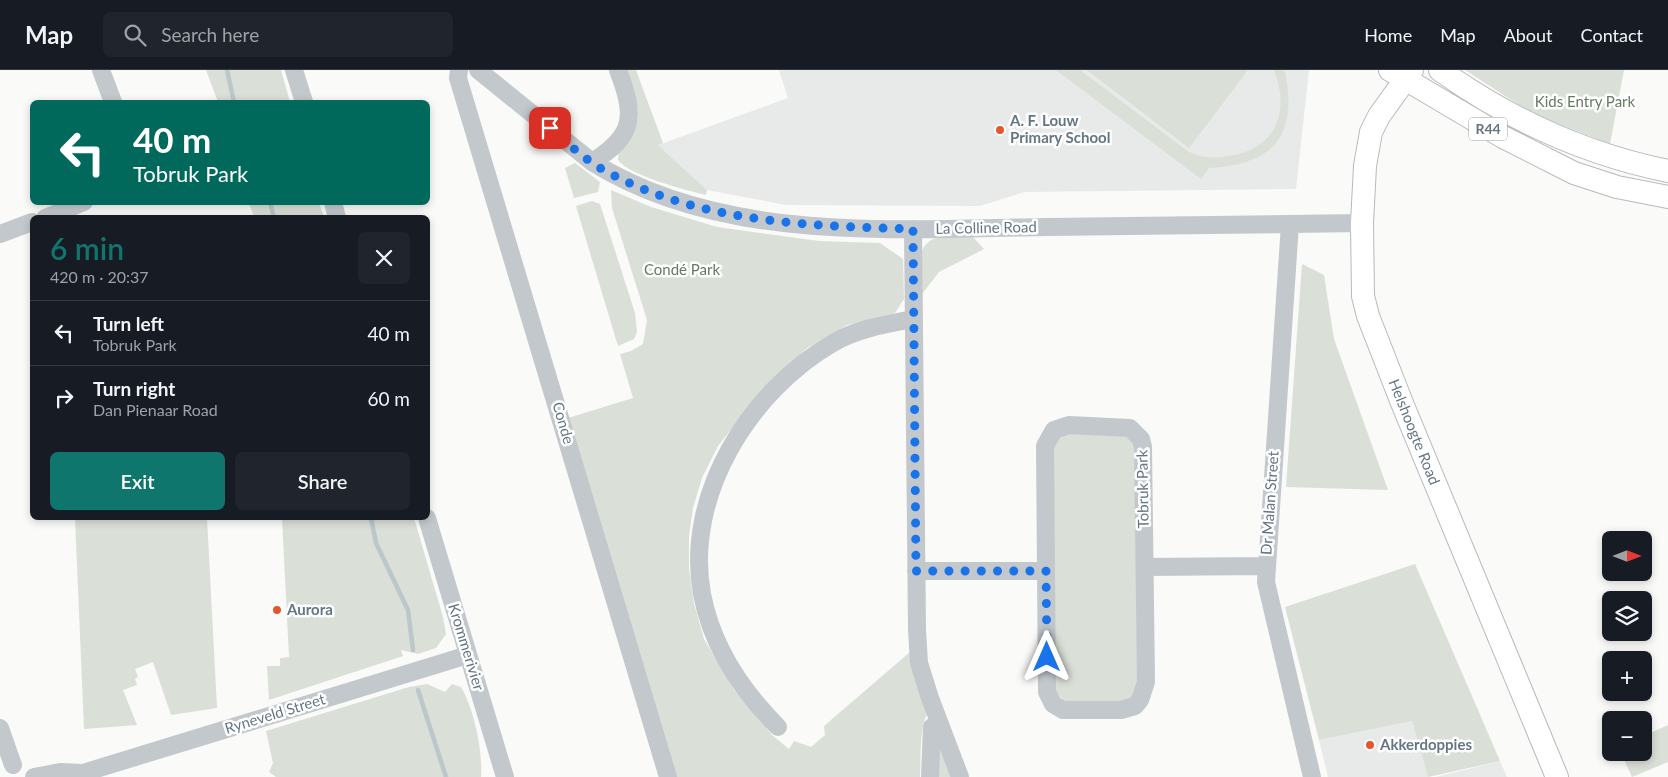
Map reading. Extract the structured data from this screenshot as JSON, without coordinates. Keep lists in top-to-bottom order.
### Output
{
  "streets": {
    "main road": ["R44", "Helshoogte Road"],
    "street": [
      "La Colline Road",
      "Conde",
      "Tobruk Park",
      "Dr Malan Street",
      "Krommerivier",
      "Ryneveld Street"
    ]
  },
  "crossings": [
    ["R44", "Helshoogte Road"],
    ["La Colline Road", "Helshoogte Road"],
    ["La Colline Road", "Dr Malan Street"],
    ["Krommerivier", "Ryneveld Street"]
  ],
  "parks": ["Kids Entry Park", "Condé Park"],
  "places": ["A. F. Louw Primary School", "Aurora", "Akkerdoppies"],
  "north": "right",
  "page": {
    "header": "Map",
    "search": "Search here",
    "nav": [
      "Home",
      "Map",
      "About",
      "Contact"
    ],
    "turn": ["40 m", "Tobruk Park"],
    "heading": ["6 min", "420 m · 20:37"],
    "list": [
      {
        "name": "Turn left",
        "note": "Tobruk Park",
        "value": "40 m"
      },
      {
        "name": "Turn right",
        "note": "Dan Pienaar Road",
        "value": "60 m"
      }
    ],
    "buttons": ["Exit", "Share"],
    "map_buttons": ["+", "−"]
  }
}
